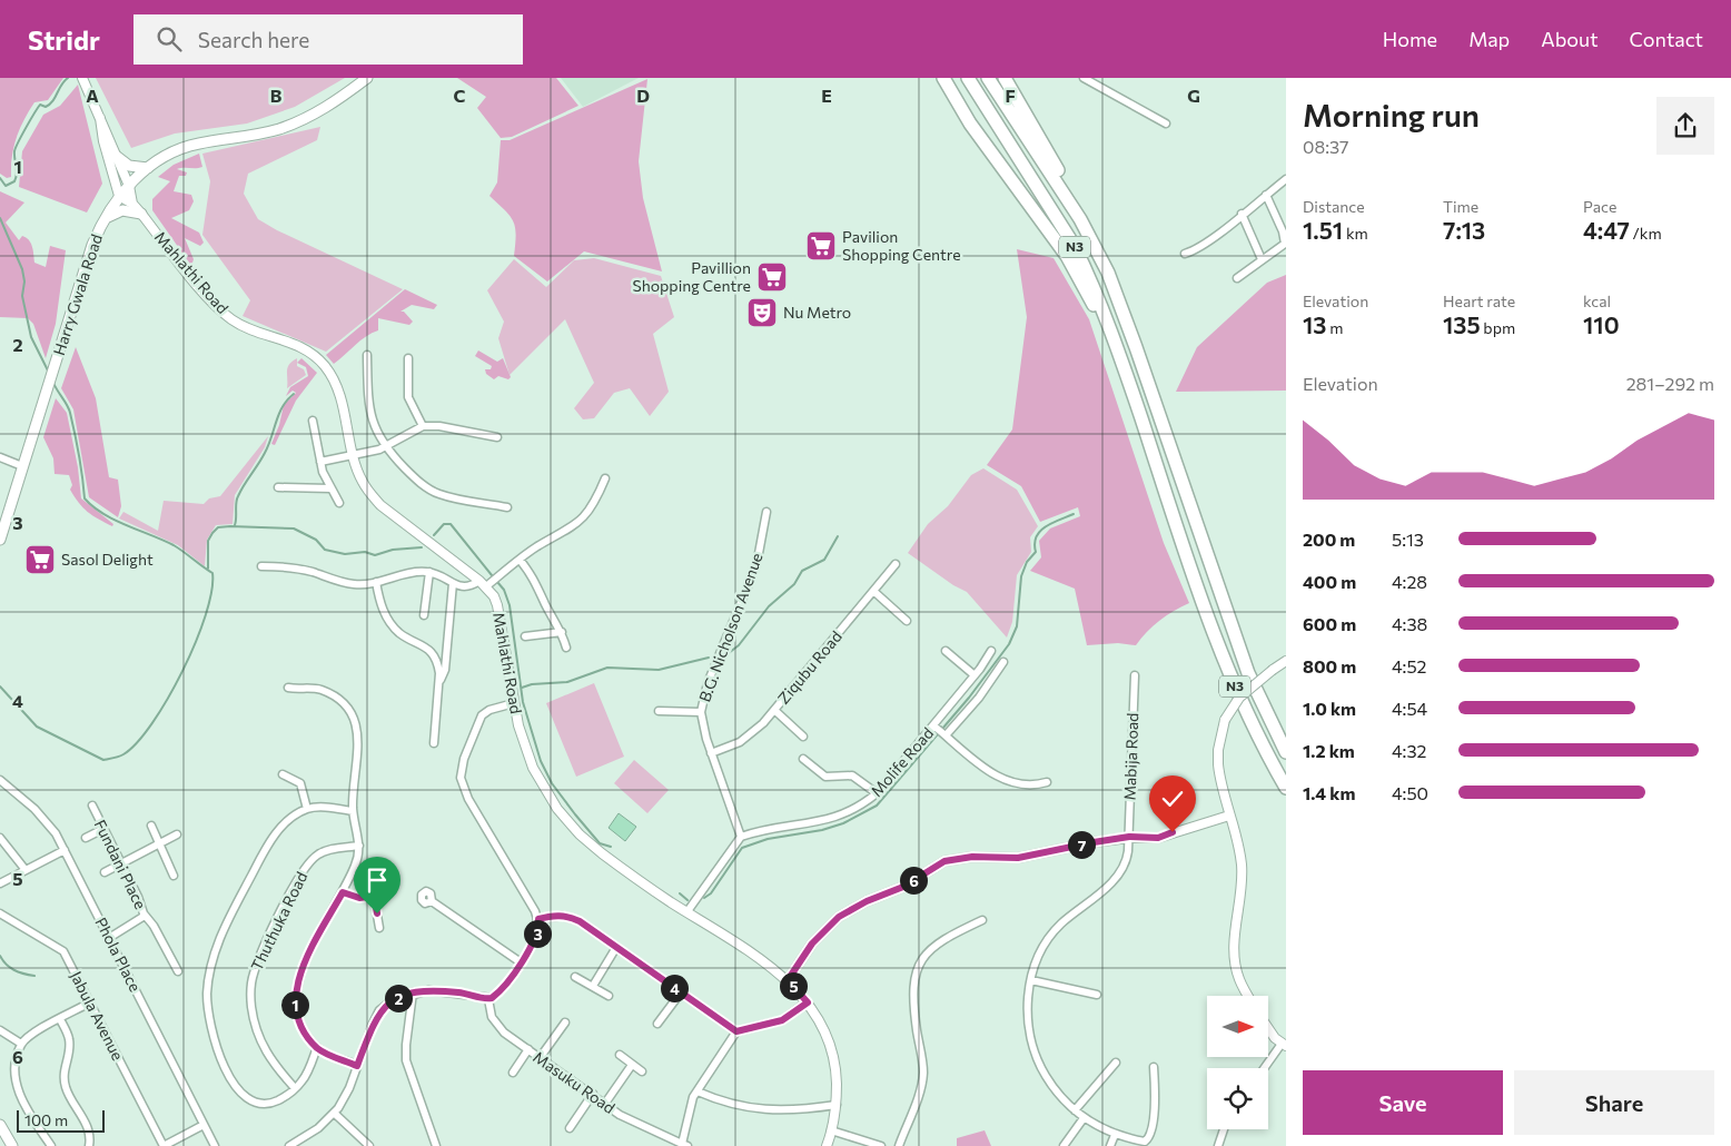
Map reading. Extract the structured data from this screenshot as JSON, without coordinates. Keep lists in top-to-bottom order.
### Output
{
  "streets": {
    "highway": ["N3"],
    "main road": ["Harry Gwala Road"],
    "street": [
      "Mahlathi Road",
      "B.G. Nicholson Avenue",
      "Ziqubu Road",
      "Mabija Road",
      "Molife Road",
      "Fundani Place",
      "Thuthuka Road",
      "Phola Place",
      "Jabula Avenue",
      "Masuku Road"
    ]
  },
  "crossings": [
    ["Mahlathi Road", "Harry Gwala Road"],
    ["B.G. Nicholson Avenue", "Ziqubu Road"],
    ["B.G. Nicholson Avenue", "Molife Road"],
    ["Fundani Place", "Phola Place"]
  ],
  "places": {
    "supermarket": ["Pavilion Shopping Centre", "Pavillion Shopping Centre", "Sasol Delight"],
    "theatre": ["Nu Metro"]
  },
  "scale_bar": "100 m",
  "north": "right",
  "page": {
    "header": "Stridr",
    "search": "Search here",
    "nav": [
      "Home",
      "Map",
      "About",
      "Contact"
    ],
    "heading": ["Morning run", "08:37"],
    "stats": [
      ["Distance", "1.51 km"],
      ["Time", "7:13"],
      ["Pace", "4:47 /km"],
      ["Elevation", "13 m"],
      ["Heart rate", "135 bpm"],
      ["kcal", "110"]
    ],
    "chart": ["Elevation", "281–292 m"],
    "list": [
      {
        "name": "200 m",
        "note": "5:13"
      },
      {
        "name": "400 m",
        "note": "4:28"
      },
      {
        "name": "600 m",
        "note": "4:38"
      },
      {
        "name": "800 m",
        "note": "4:52"
      },
      {
        "name": "1.0 km",
        "note": "4:54"
      },
      {
        "name": "1.2 km",
        "note": "4:32"
      },
      {
        "name": "1.4 km",
        "note": "4:50"
      }
    ],
    "pins": [
      "7",
      "6",
      "3",
      "5",
      "4",
      "2",
      "1"
    ],
    "buttons": ["Save", "Share"],
    "scale": "100 m"
  },
  "grid": {
    "columns": [
      "A",
      "B",
      "C",
      "D",
      "E",
      "F",
      "G"
    ],
    "rows": [
      "1",
      "2",
      "3",
      "4",
      "5",
      "6"
    ]
  }
}
